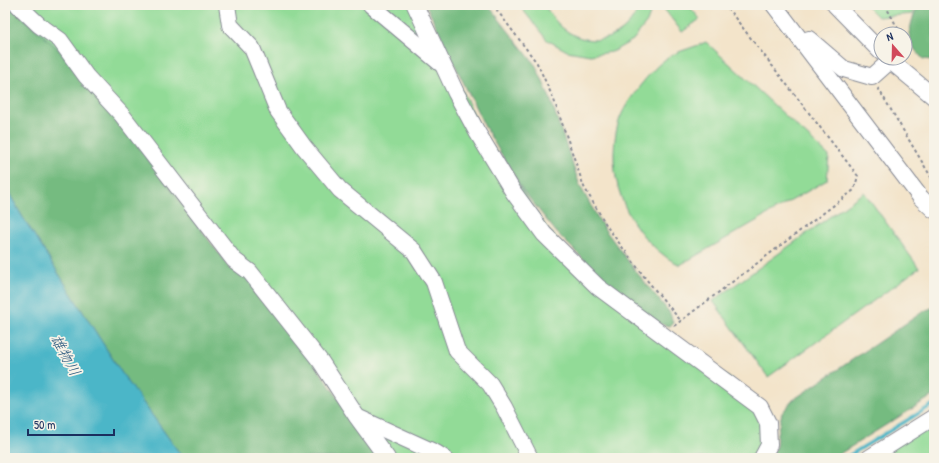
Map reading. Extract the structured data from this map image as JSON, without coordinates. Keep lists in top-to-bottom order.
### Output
{
  "water": ["雄物川"],
  "scale_bar": "50 m",
  "north": "top"
}
